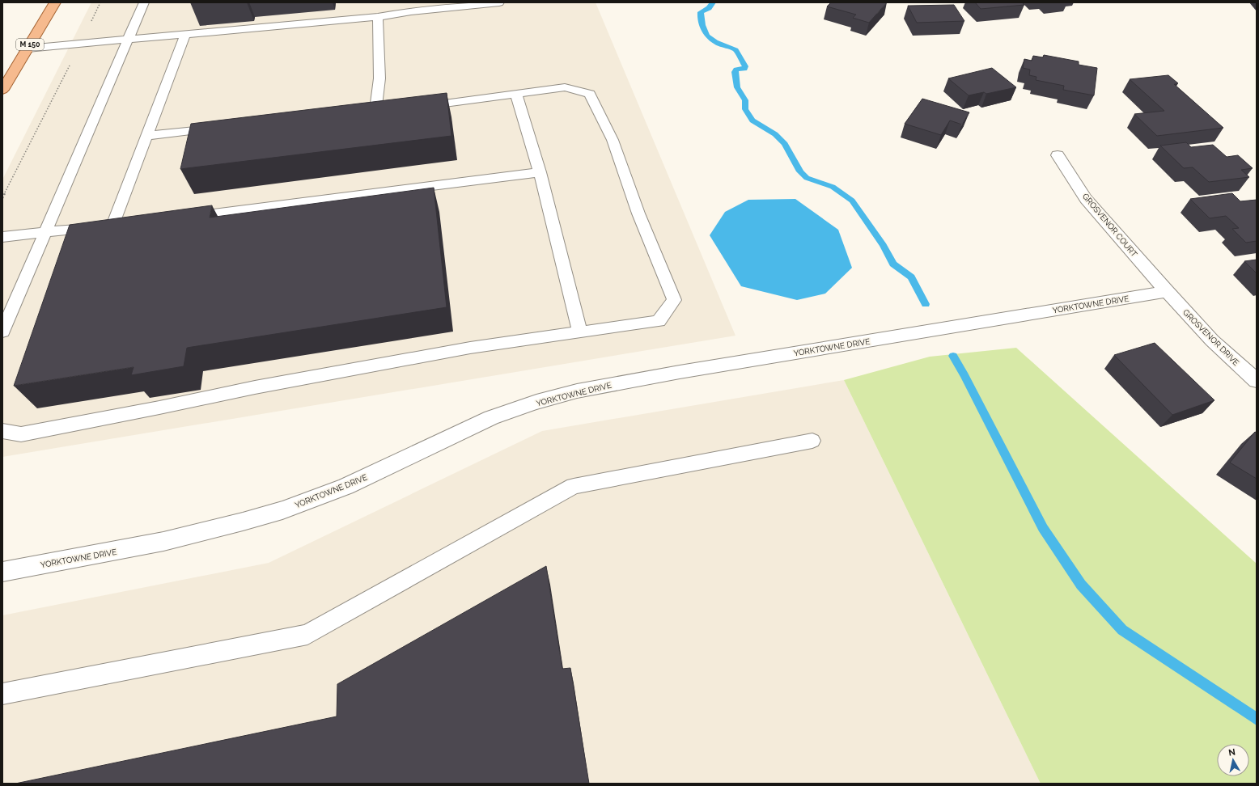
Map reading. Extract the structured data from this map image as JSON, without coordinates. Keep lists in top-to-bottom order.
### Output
{
  "streets": {
    "main road": ["M 150"],
    "street": ["GROSVENOR COURT", "YORKTOWNE DRIVE", "GROSVENOR DRIVE"]
  },
  "crossings": [
    ["GROSVENOR COURT", "YORKTOWNE DRIVE"],
    ["GROSVENOR COURT", "GROSVENOR DRIVE"],
    ["YORKTOWNE DRIVE", "GROSVENOR DRIVE"]
  ],
  "north": "top"
}
